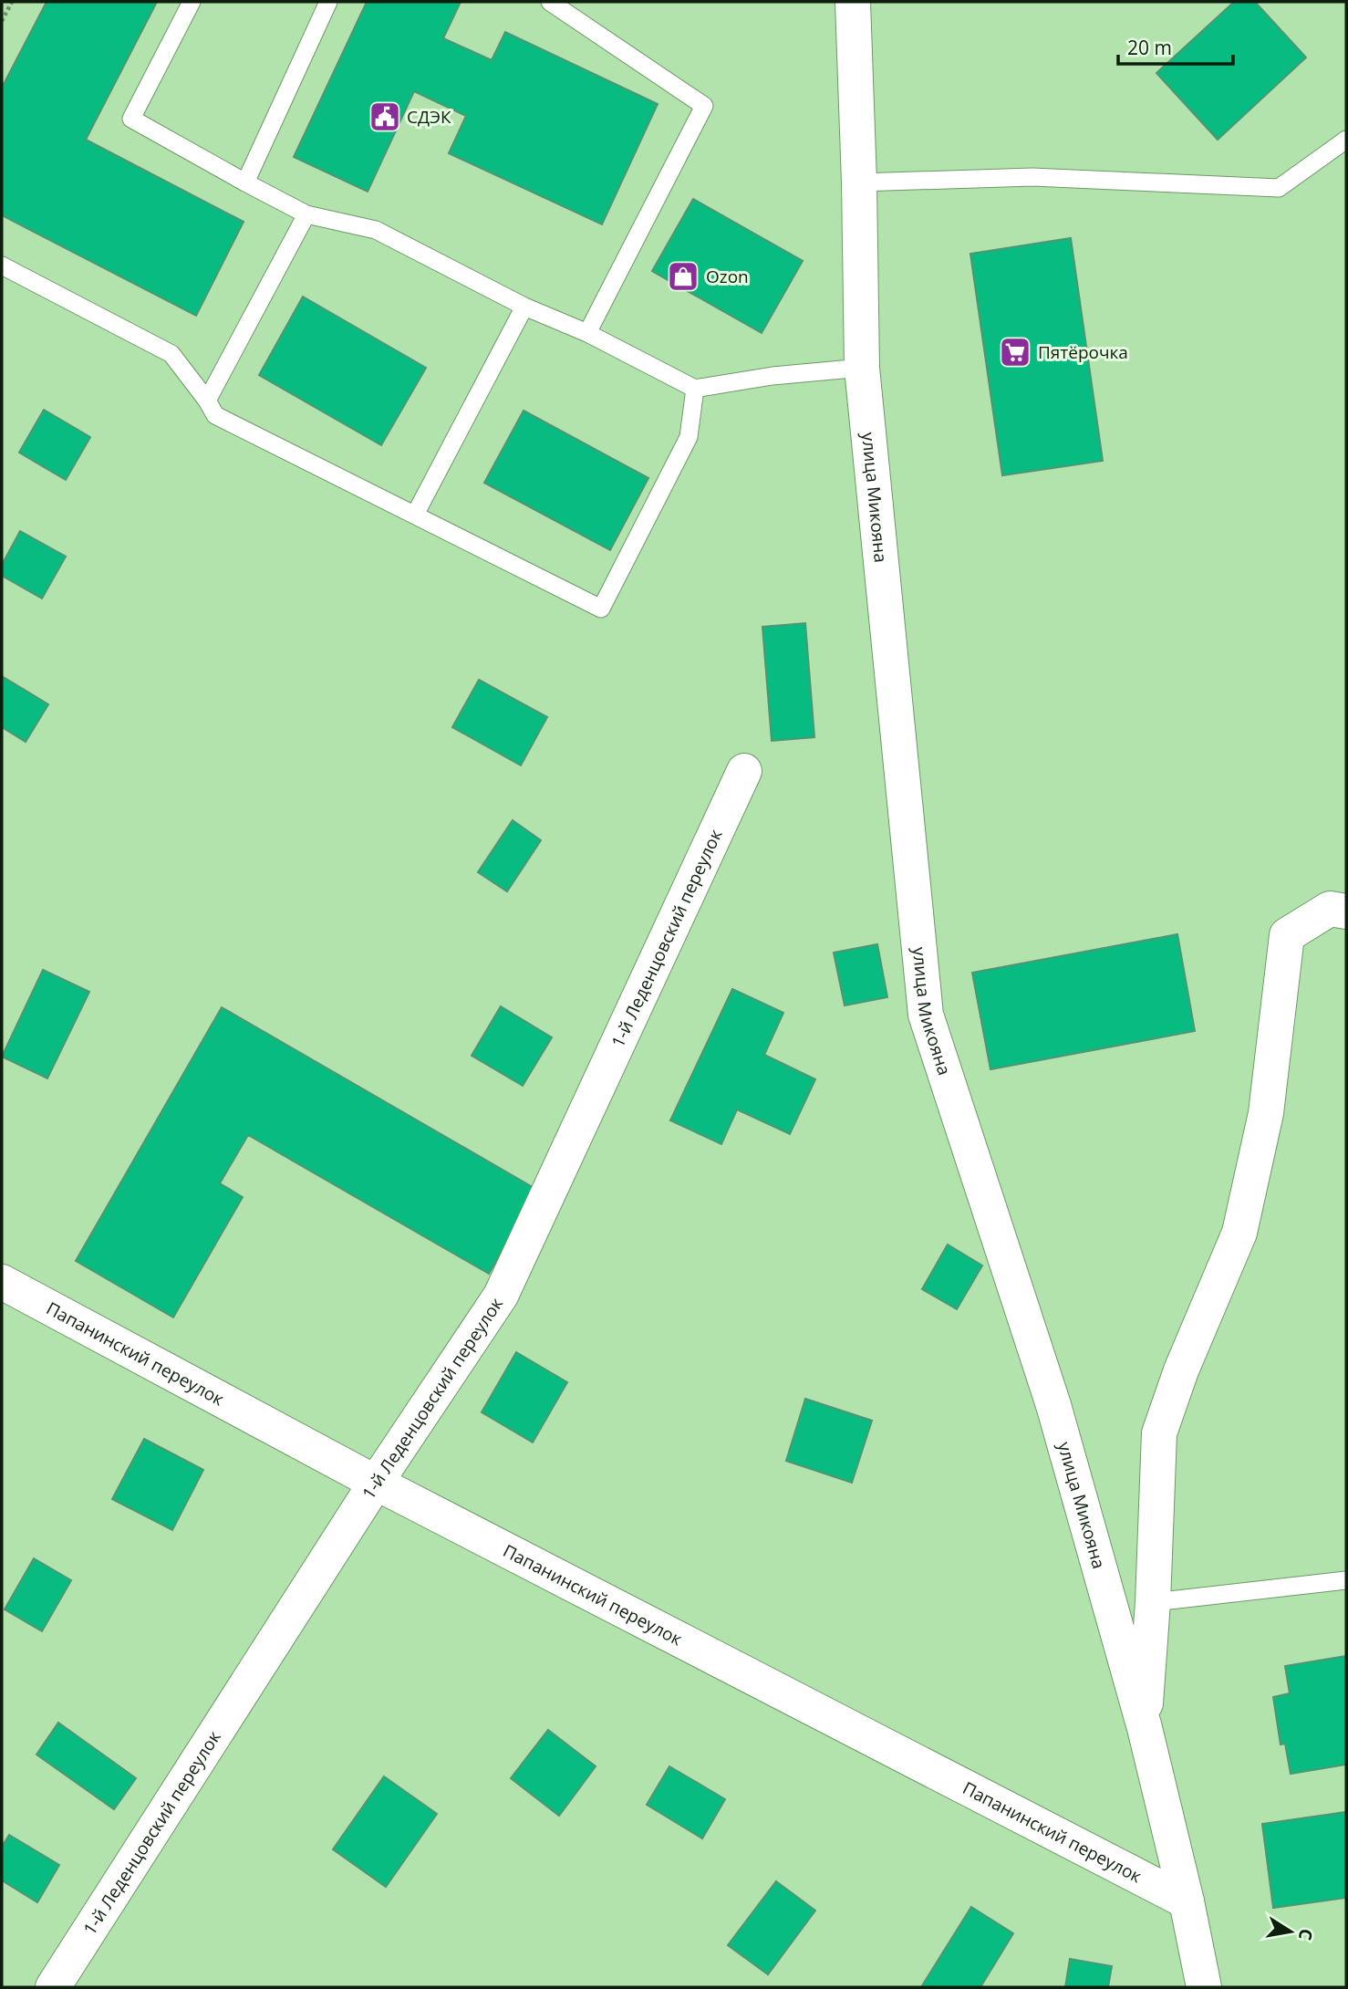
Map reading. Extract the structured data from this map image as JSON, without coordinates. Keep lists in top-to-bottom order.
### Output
{
  "streets": {
    "street": ["улица Микояна", "1-й Леденцовский переулок", "Папанинский переулок"]
  },
  "crossings": [
    ["улица Микояна", "Папанинский переулок"],
    ["1-й Леденцовский переулок", "Папанинский переулок"]
  ],
  "places": {
    "public building": ["СДЭК"],
    "shop": ["Ozon"],
    "supermarket": ["Пятёрочка"]
  },
  "scale_bar": "20 m",
  "north": "right"
}
